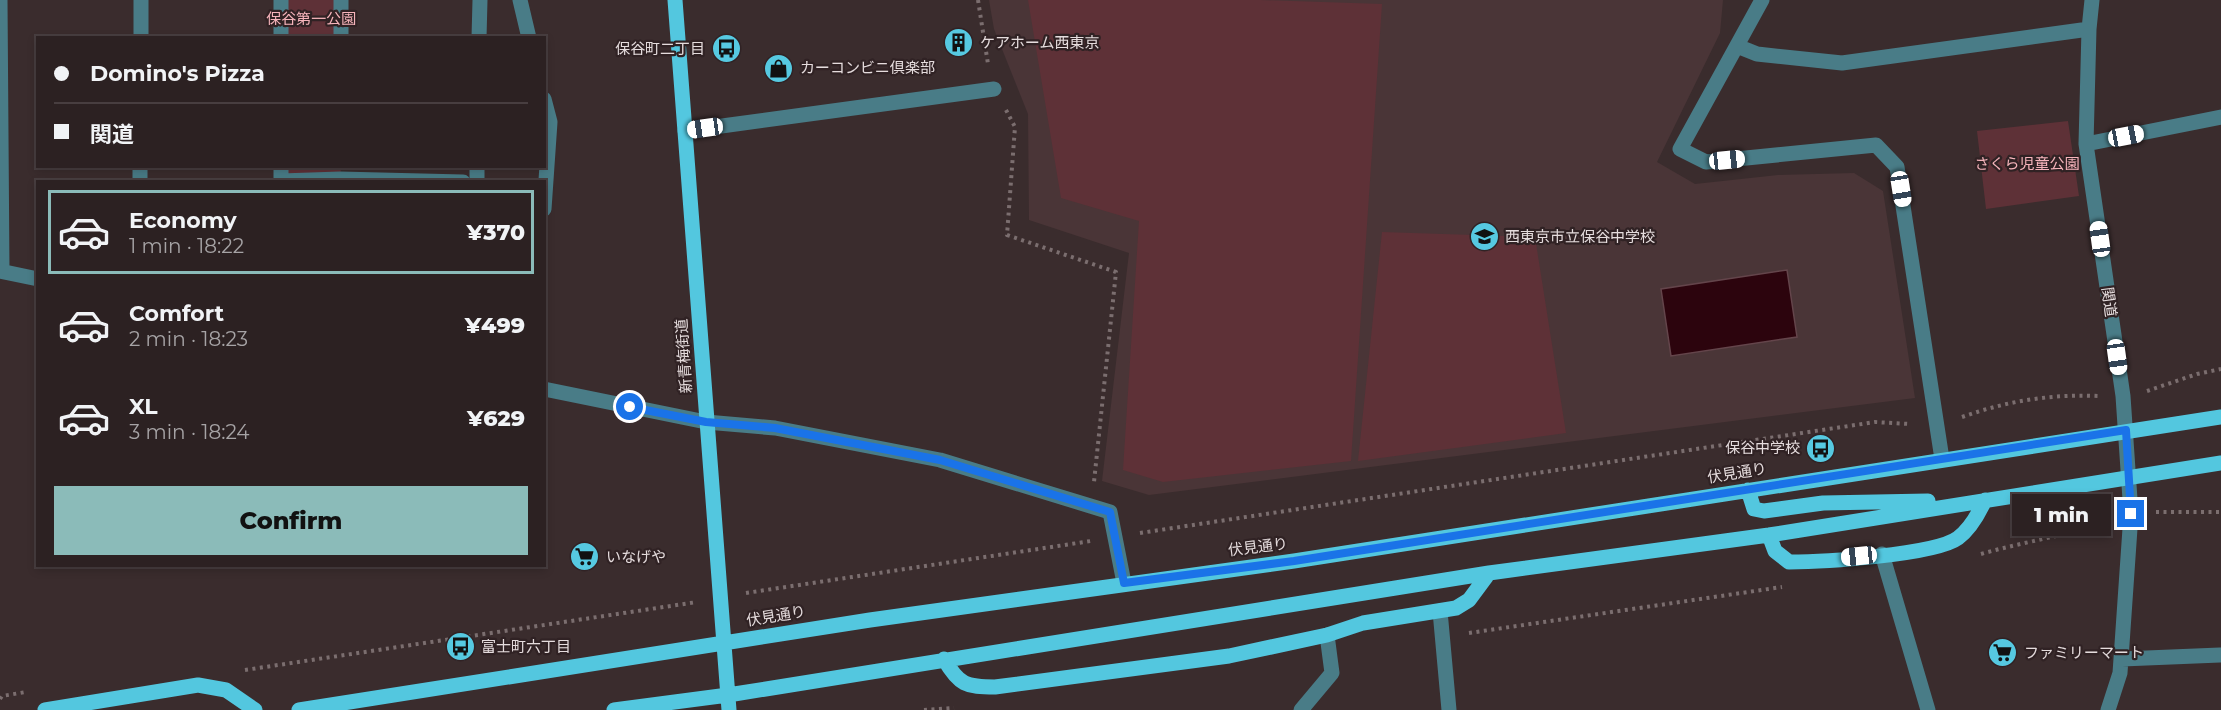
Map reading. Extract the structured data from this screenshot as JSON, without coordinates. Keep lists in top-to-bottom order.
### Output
{
  "streets": {
    "main road": ["新青梅街道", "伏見通り"],
    "street": ["関道"]
  },
  "crossings": [
    ["関道", "伏見通り"],
    ["新青梅街道", "伏見通り"]
  ],
  "parks": ["保谷第一公園", "さくら児童公園"],
  "places": {
    "building": ["ケアホーム西東京"],
    "bus stop": ["保谷町二丁目", "保谷中学校", "富士町六丁目"],
    "shop": ["カーコンビニ倶楽部"],
    "school or university": ["西東京市立保谷中学校"],
    "supermarket": ["いなげや", "ファミリーマート"]
  },
  "page": {
    "banner": ["Domino's Pizza", "関道"],
    "list": [
      {
        "name": "Economy",
        "note": "1 min · 18:22",
        "value": "¥370"
      },
      {
        "name": "Comfort",
        "note": "2 min · 18:23",
        "value": "¥499"
      },
      {
        "name": "XL",
        "note": "3 min · 18:24",
        "value": "¥629"
      }
    ],
    "buttons": "Confirm",
    "bubble": "1 min"
  }
}
